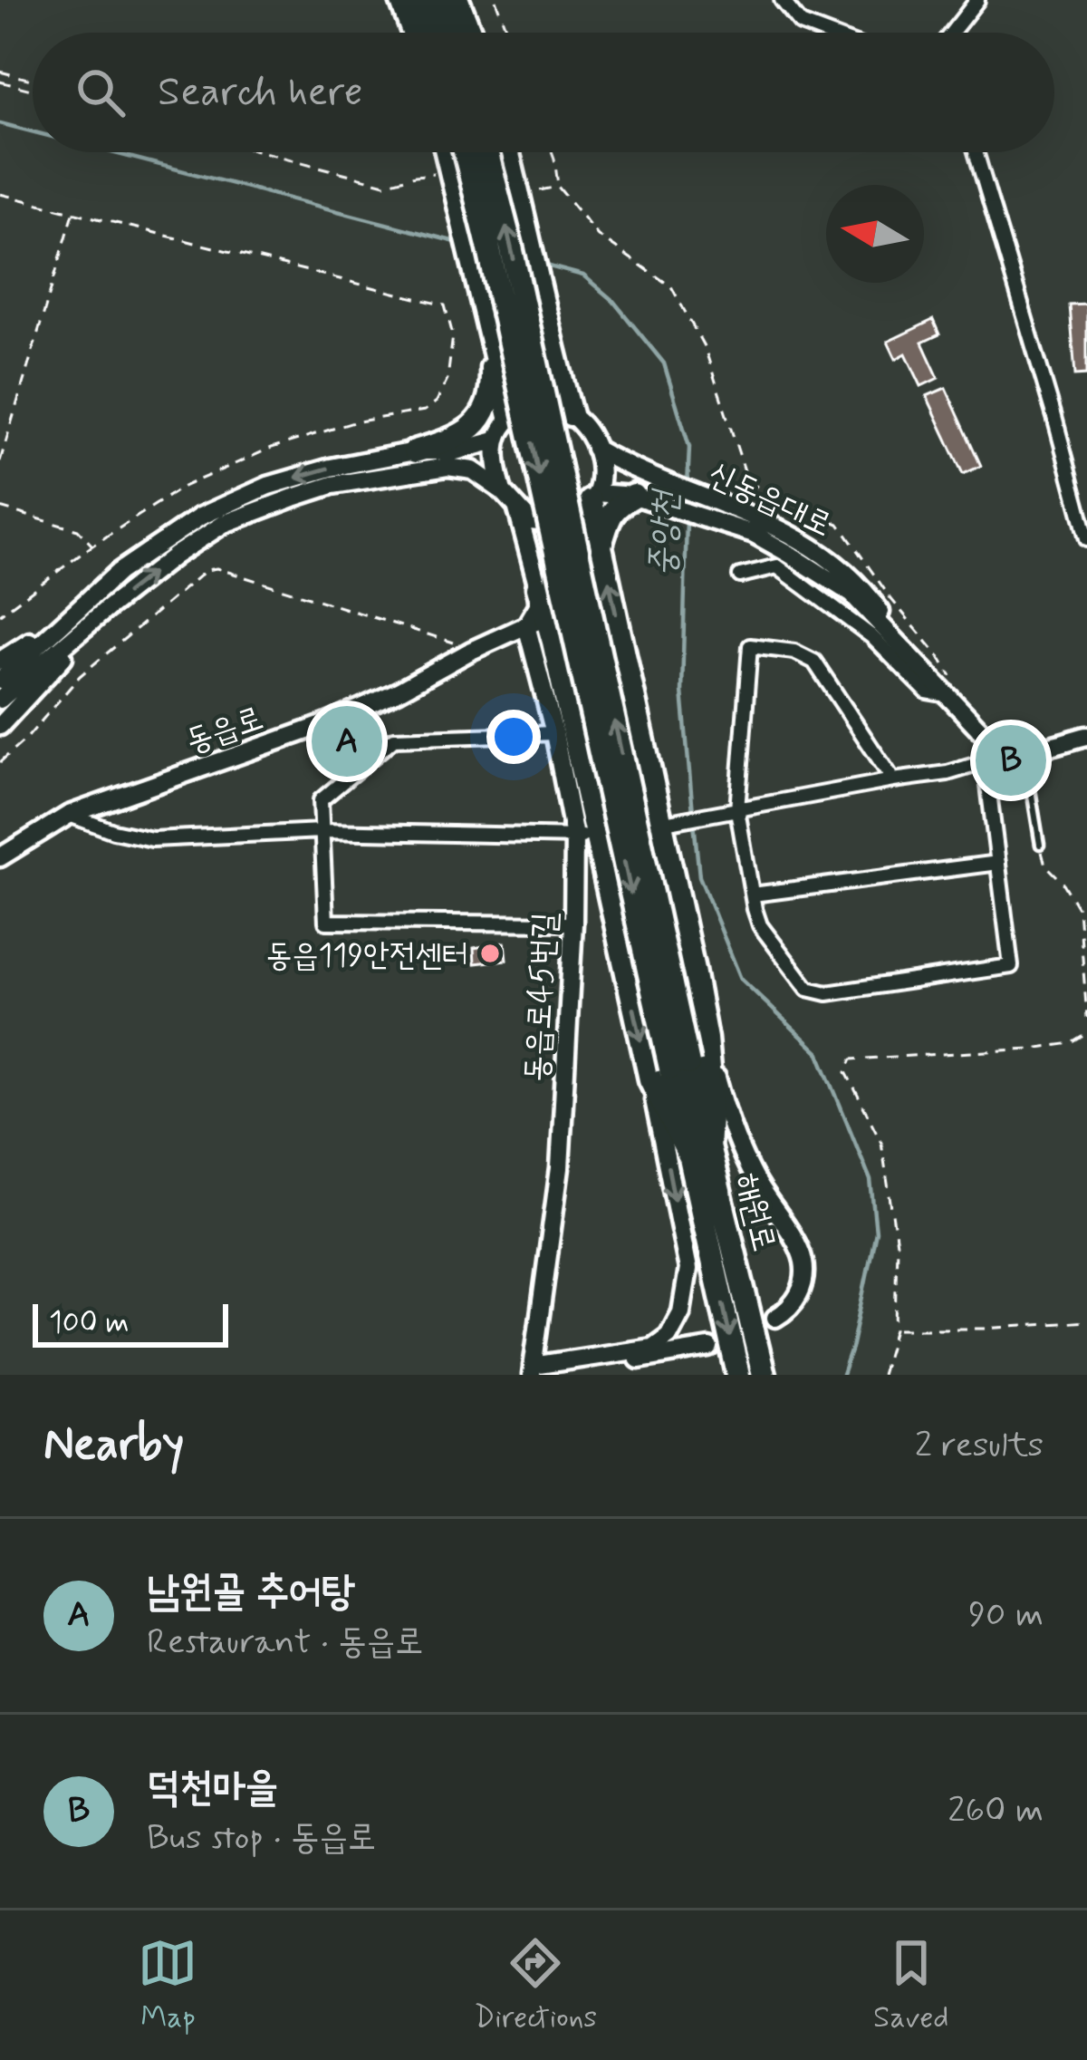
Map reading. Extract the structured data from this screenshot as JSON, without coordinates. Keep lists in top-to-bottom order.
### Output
{
  "streets": {
    "highway": ["해원로"],
    "main road": ["신동읍대로", "동읍로", "동읍로45번길"]
  },
  "crossings": [
    ["신동읍대로", "동읍로45번길"],
    ["동읍로", "동읍로45번길"]
  ],
  "water": ["중앙천"],
  "places": ["동읍119안전센터"],
  "scale_bar": "100 m",
  "north": "left",
  "page": {
    "search": "Search here",
    "pins": ["A", "B"],
    "scale": "100 m",
    "heading": ["Nearby", "2 results"],
    "list": [
      {
        "mark": "A",
        "name": "남원골 추어탕",
        "note": "Restaurant · 동읍로",
        "value": "90 m"
      },
      {
        "mark": "B",
        "name": "덕천마을",
        "note": "Bus stop · 동읍로",
        "value": "260 m"
      }
    ],
    "nav": ["Map", "Directions", "Saved"]
  }
}
